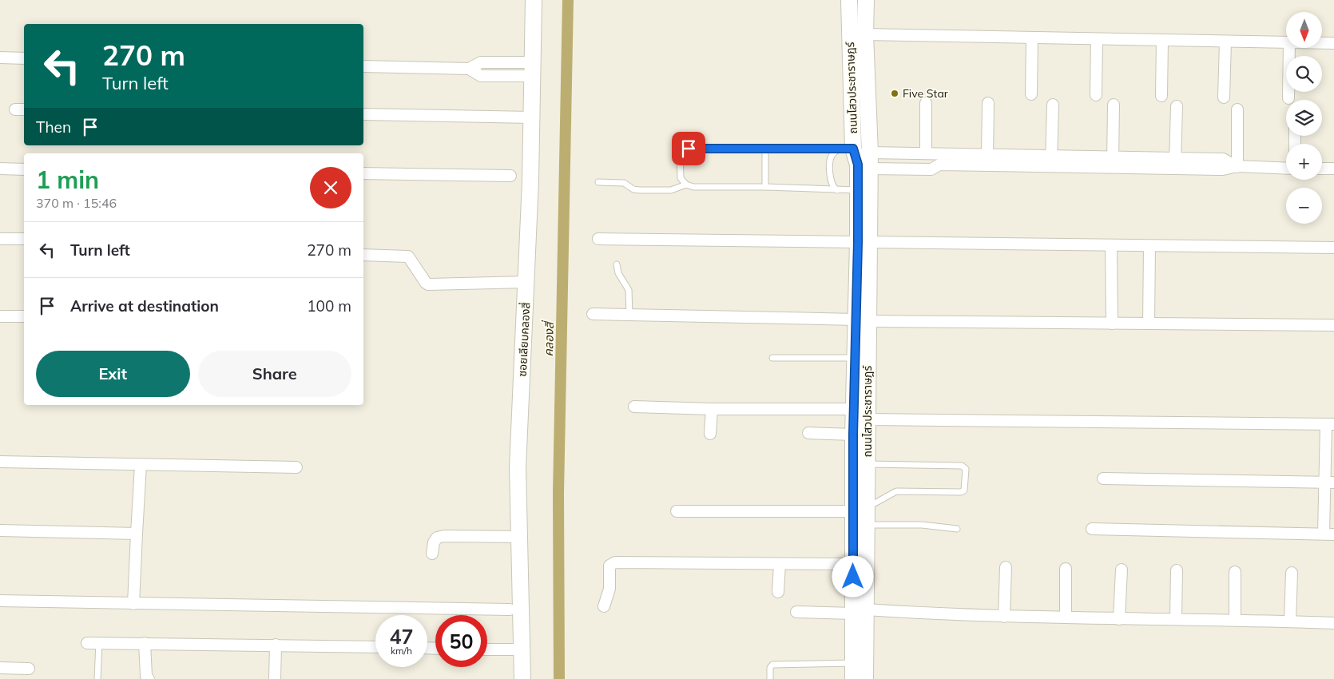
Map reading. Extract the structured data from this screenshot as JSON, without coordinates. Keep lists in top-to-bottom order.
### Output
{
  "streets": {
    "main road": ["ถนนไสวประชาราษฎร์", "ซอยเลียบคลองสี่"]
  },
  "water": ["คลองสี่"],
  "places": ["Five Star"],
  "north": "bottom",
  "page": {
    "map_buttons": ["+", "−"],
    "turn": ["270 m", "Turn left"],
    "then": "Then",
    "heading": ["1 min", "370 m · 15:46"],
    "list": [
      {
        "name": "Turn left",
        "value": "270 m"
      },
      {
        "name": "Arrive at destination",
        "value": "100 m"
      }
    ],
    "buttons": ["Exit", "Share"],
    "speed": "47 km/h",
    "limit": "50"
  }
}
